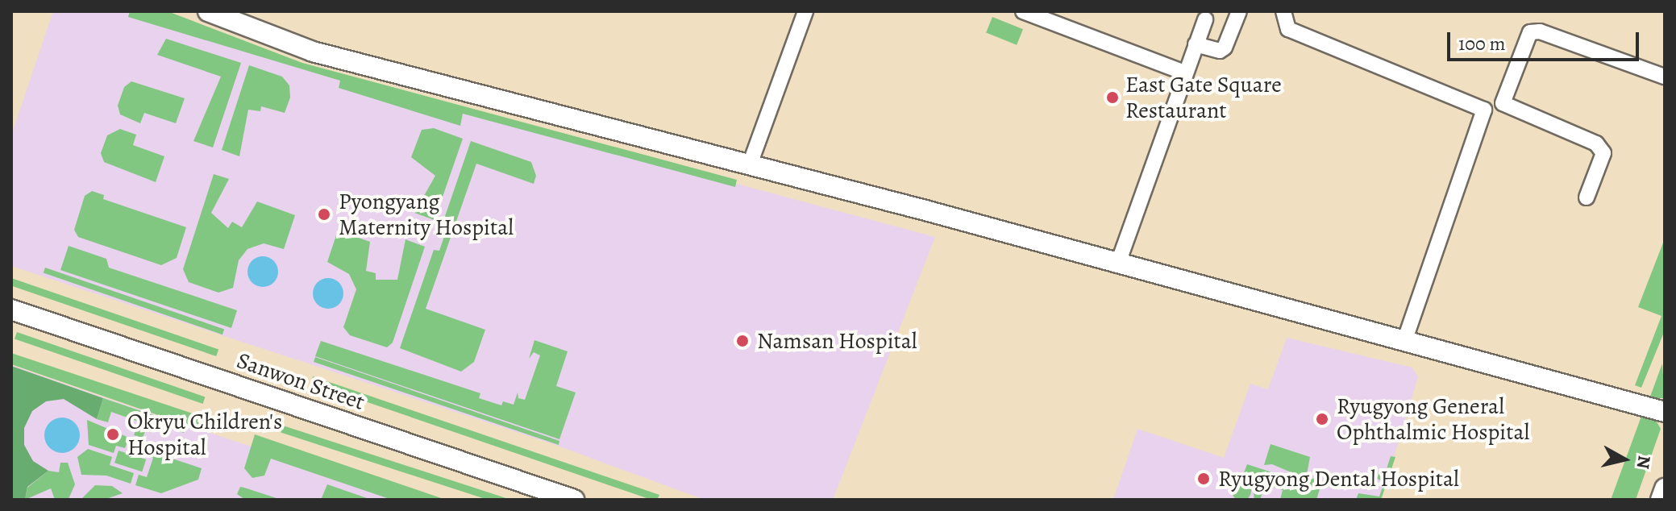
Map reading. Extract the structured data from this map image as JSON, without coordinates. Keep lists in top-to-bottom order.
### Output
{
  "streets": {
    "street": ["Sanwon Street"]
  },
  "places": [
    "East Gate Square Restaurant",
    "Pyongyang Maternity Hospital",
    "Namsan Hospital",
    "Ryugyong General Ophthalmic Hospital",
    "Okryu Children's Hospital",
    "Ryugyong Dental Hospital"
  ],
  "scale_bar": "100 m",
  "north": "right"
}
